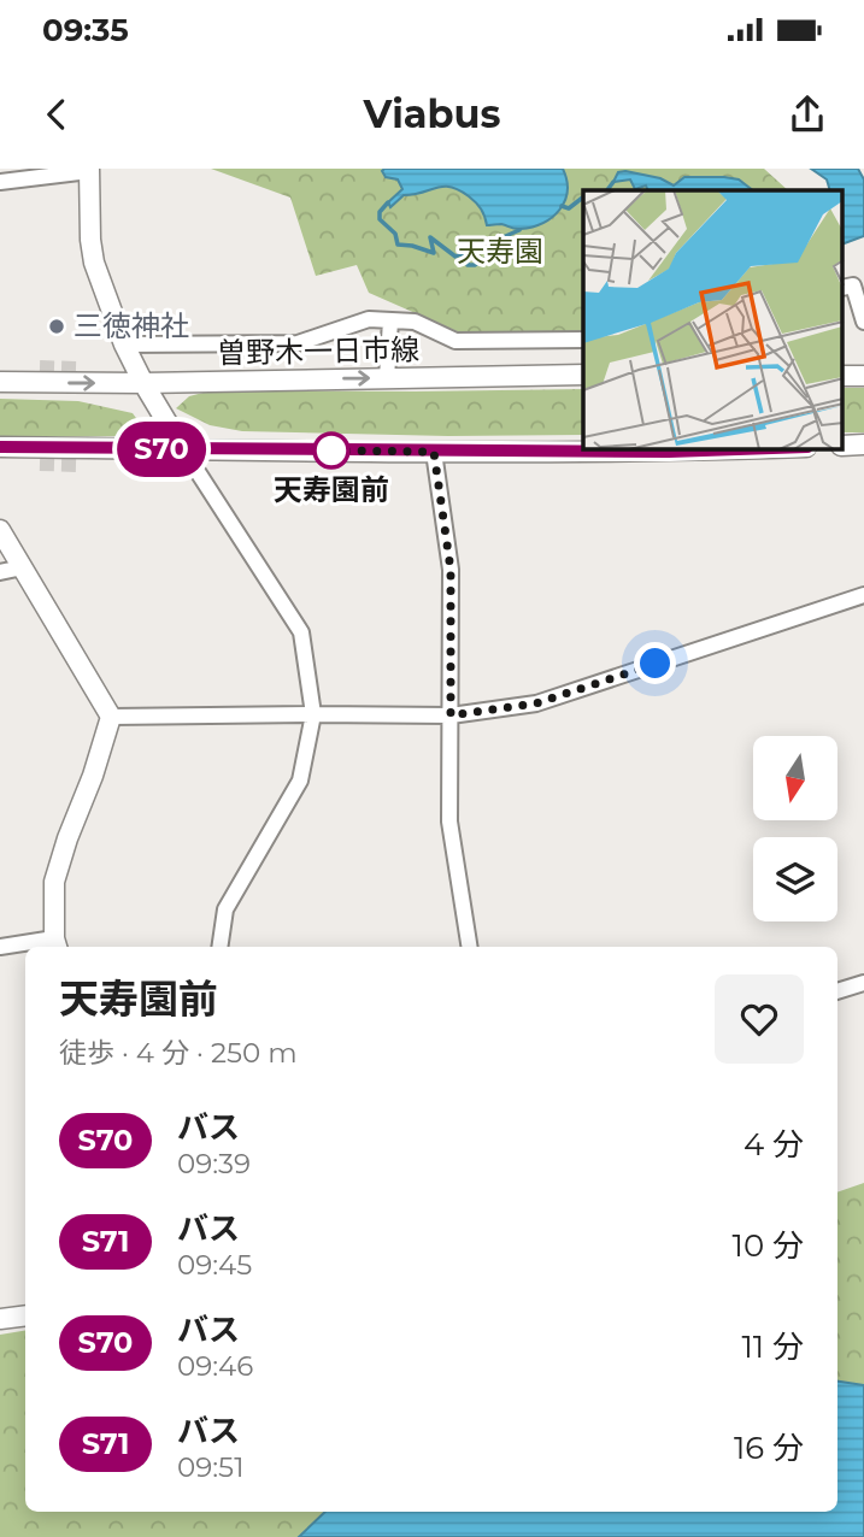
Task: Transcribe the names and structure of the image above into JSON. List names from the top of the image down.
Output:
{
  "streets": {
    "main road": ["曽野木一日市線"]
  },
  "parks": ["天寿園"],
  "places": ["三徳神社", "天寿園前"],
  "lines": ["bus line S70"],
  "north": "bottom",
  "page": {
    "status": "09:35",
    "header": "Viabus",
    "on_map": "S70",
    "heading": ["天寿園前", "徒歩 · 4 分 · 250 m"],
    "list": [
      {
        "mark": "S70",
        "name": "バス",
        "note": "09:39",
        "value": "4 分"
      },
      {
        "mark": "S71",
        "name": "バス",
        "note": "09:45",
        "value": "10 分"
      },
      {
        "mark": "S70",
        "name": "バス",
        "note": "09:46",
        "value": "11 分"
      },
      {
        "mark": "S71",
        "name": "バス",
        "note": "09:51",
        "value": "16 分"
      }
    ]
  }
}
